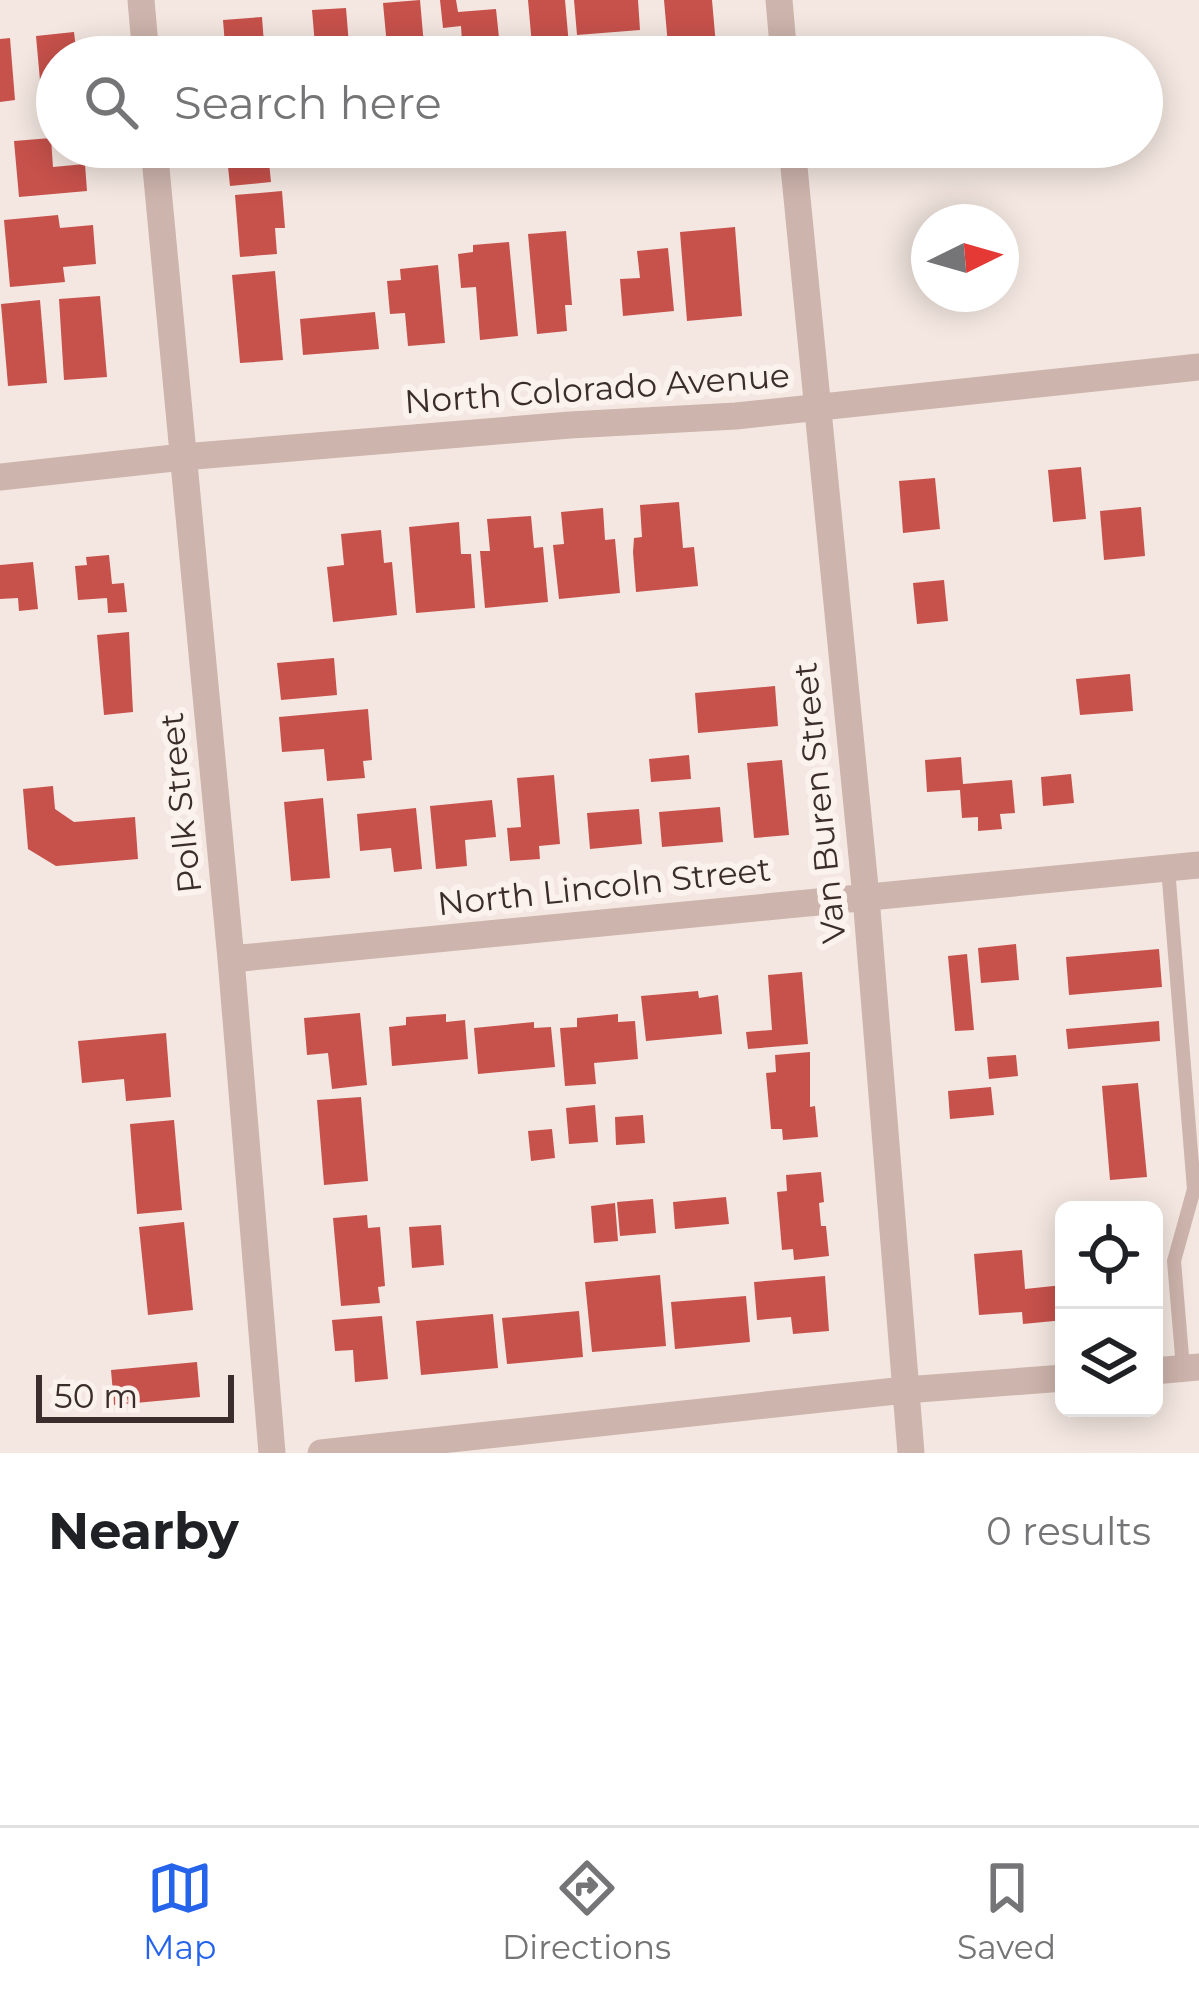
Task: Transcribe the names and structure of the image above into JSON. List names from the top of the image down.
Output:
{
  "streets": {
    "street": [
      "North Colorado Avenue",
      "Polk Street",
      "Van Buren Street",
      "North Lincoln Street"
    ]
  },
  "crossings": [
    ["North Colorado Avenue", "Polk Street"],
    ["North Colorado Avenue", "Van Buren Street"],
    ["Polk Street", "North Lincoln Street"],
    ["Van Buren Street", "North Lincoln Street"]
  ],
  "scale_bar": "50 m",
  "north": "right",
  "page": {
    "search": "Search here",
    "scale": "50 m",
    "heading": ["Nearby", "0 results"],
    "nav": ["Map", "Directions", "Saved"]
  }
}
